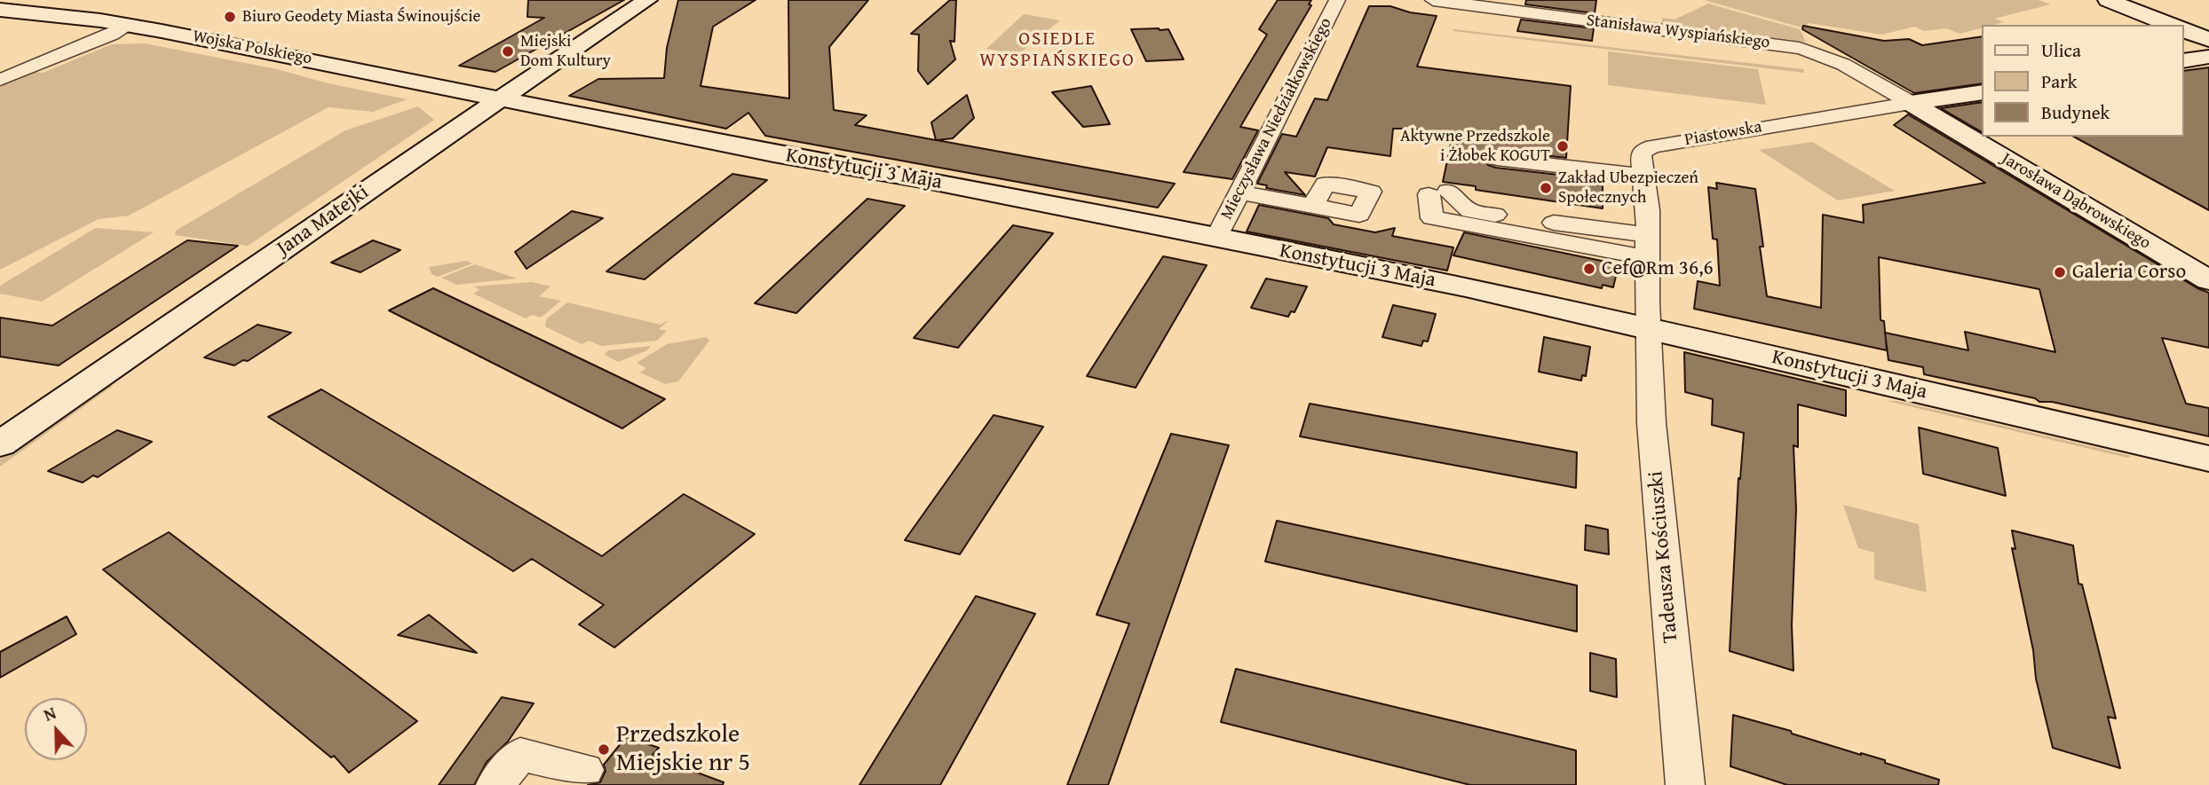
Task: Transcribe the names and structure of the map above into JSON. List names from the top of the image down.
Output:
{
  "streets": {
    "street": [
      "Stanisława Wyspiańskiego",
      "Wojska Polskiego",
      "Mieczysława Niedziałkowskiego",
      "Piastowska",
      "Konstytucji 3 Maja",
      "Jarosława Dąbrowskiego",
      "Jana Matejki",
      "Tadeusza Kościuszki"
    ]
  },
  "crossings": [
    ["Stanisława Wyspiańskiego", "Piastowska"],
    ["Stanisława Wyspiańskiego", "Jarosława Dąbrowskiego"],
    ["Wojska Polskiego", "Konstytucji 3 Maja"],
    ["Wojska Polskiego", "Jana Matejki"],
    ["Mieczysława Niedziałkowskiego", "Konstytucji 3 Maja"],
    ["Piastowska", "Konstytucji 3 Maja"],
    ["Piastowska", "Jarosława Dąbrowskiego"],
    ["Piastowska", "Tadeusza Kościuszki"],
    ["Konstytucji 3 Maja", "Jana Matejki"],
    ["Konstytucji 3 Maja", "Tadeusza Kościuszki"]
  ],
  "districts": ["OSIEDLE WYSPIAŃSKIEGO"],
  "places": [
    "Biuro Geodety Miasta Świnoujście",
    "Miejski Dom Kultury",
    "Aktywne Przedszkole i Żłobek KOGUT",
    "Zakład Ubezpieczeń Społecznych",
    "Cef@Rm 36,6",
    "Galeria Corso",
    "Przedszkole Miejskie nr 5"
  ],
  "legend": ["Ulica", "Park", "Budynek"],
  "north": "top"
}
